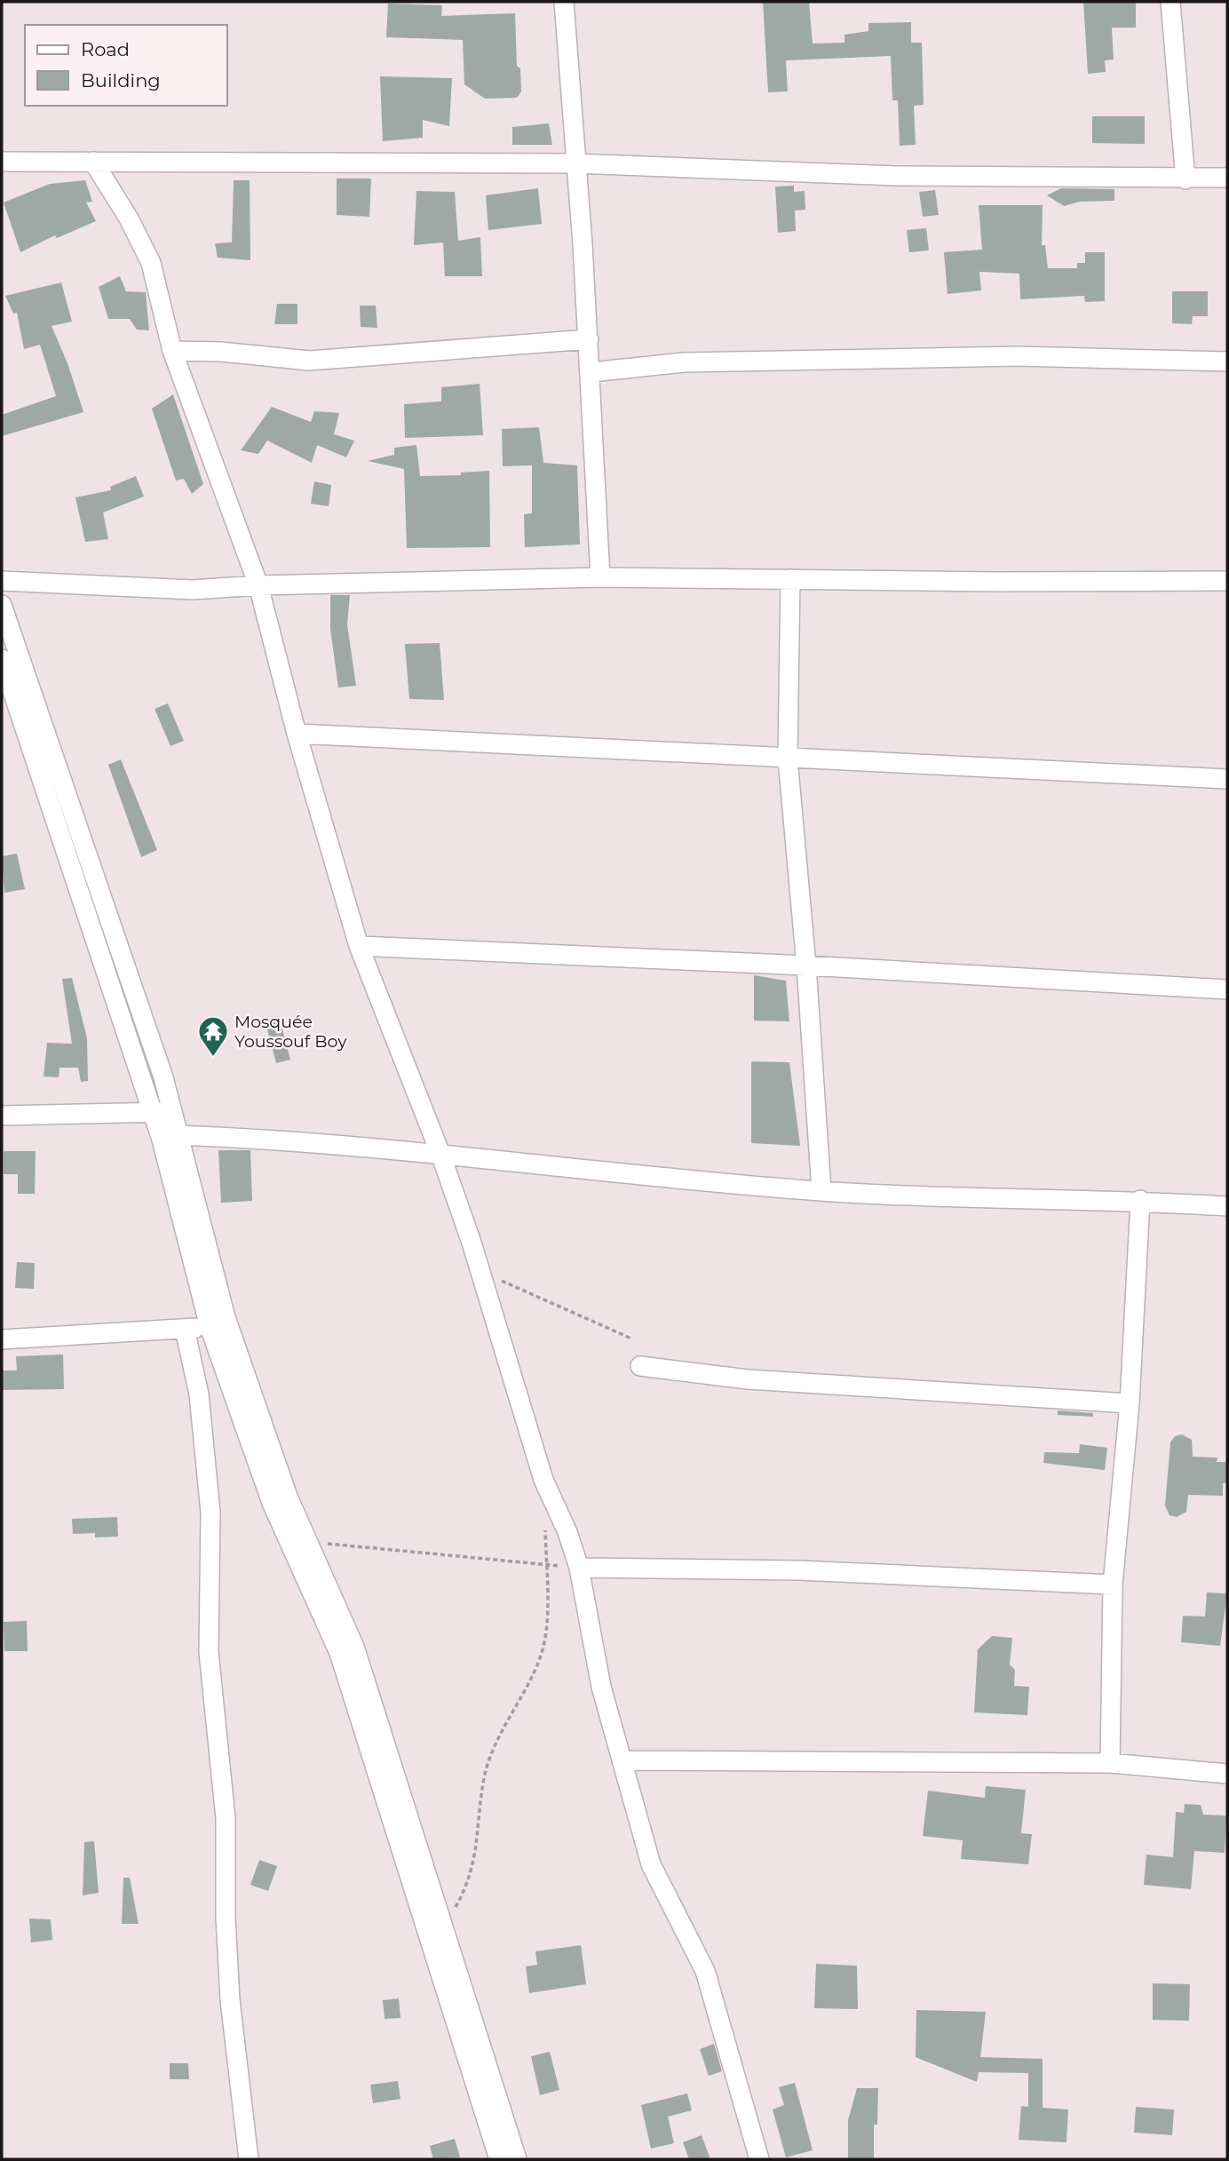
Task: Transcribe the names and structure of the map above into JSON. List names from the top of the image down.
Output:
{
  "places": {
    "temple": ["Mosquée Youssouf Boy"]
  },
  "legend": ["Road", "Building"]
}
